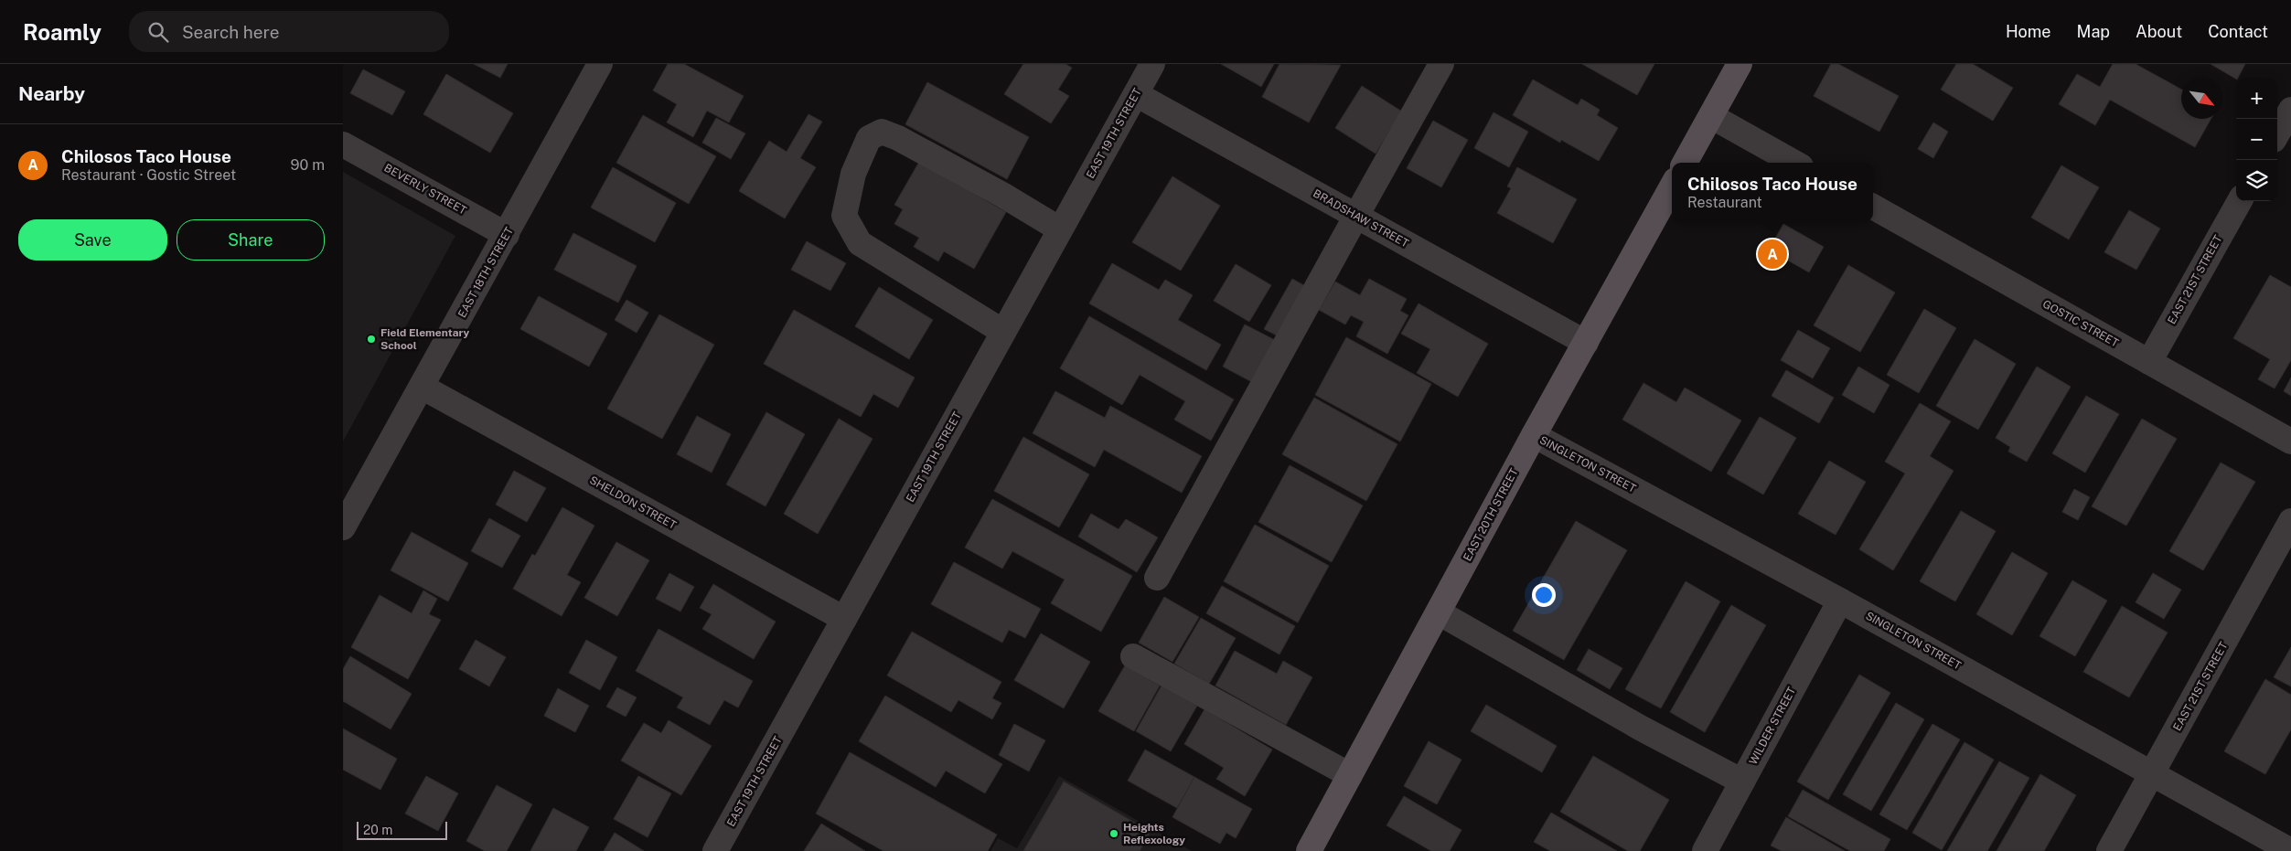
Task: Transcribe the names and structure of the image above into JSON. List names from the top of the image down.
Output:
{
  "streets": {
    "main road": ["EAST 20TH STREET"],
    "street": [
      "EAST 19TH STREET",
      "BEVERLY STREET",
      "BRADSHAW STREET",
      "EAST 18TH STREET",
      "EAST 21ST STREET",
      "GOSTIC STREET",
      "SINGLETON STREET",
      "SHELDON STREET",
      "WILDER STREET"
    ]
  },
  "crossings": [
    ["EAST 19TH STREET", "BRADSHAW STREET"],
    ["EAST 19TH STREET", "SHELDON STREET"],
    ["BEVERLY STREET", "EAST 18TH STREET"],
    ["BRADSHAW STREET", "EAST 20TH STREET"],
    ["EAST 18TH STREET", "SHELDON STREET"],
    ["EAST 21ST STREET", "GOSTIC STREET"],
    ["EAST 21ST STREET", "SINGLETON STREET"],
    ["SINGLETON STREET", "EAST 20TH STREET"],
    ["SINGLETON STREET", "WILDER STREET"]
  ],
  "places": ["Field Elementary School", "Heights Reflexology"],
  "scale_bar": "20 m",
  "north": "bottom right",
  "page": {
    "header": "Roamly",
    "search": "Search here",
    "nav": [
      "Home",
      "Map",
      "About",
      "Contact"
    ],
    "heading": "Nearby",
    "map_buttons": ["+", "−"],
    "list": [
      {
        "mark": "A",
        "name": "Chilosos Taco House",
        "note": "Restaurant · Gostic Street",
        "value": "90 m"
      }
    ],
    "popup": ["Chilosos Taco House", "Restaurant"],
    "buttons": ["Save", "Share"],
    "pins": "A",
    "scale": "20 m"
  }
}
